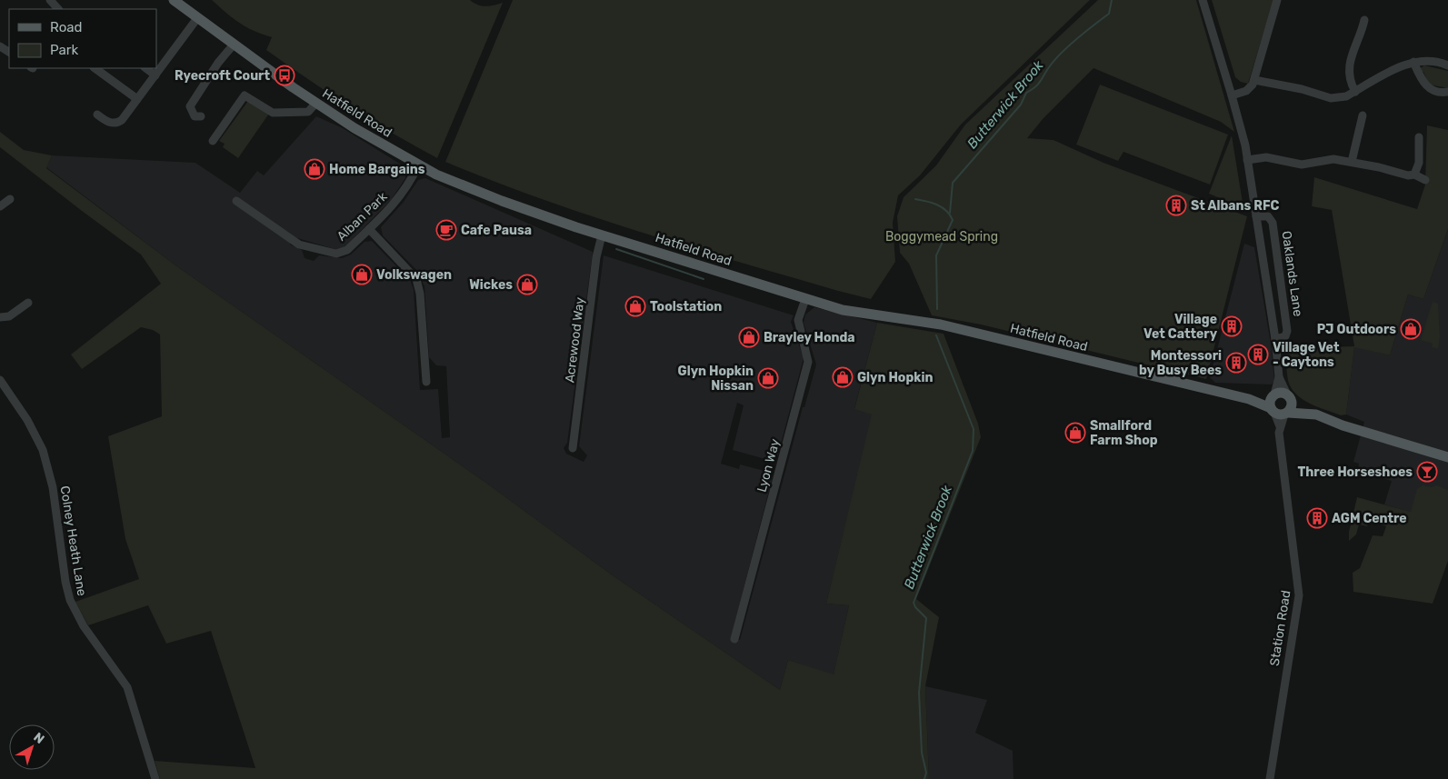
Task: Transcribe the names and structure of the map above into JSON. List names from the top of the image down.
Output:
{
  "streets": {
    "main road": ["Hatfield Road"],
    "street": [
      "Alban Park",
      "Oaklands Lane",
      "Acrewood Way",
      "Lyon Way",
      "Colney Heath Lane",
      "Station Road"
    ]
  },
  "crossings": [
    ["Hatfield Road", "Alban Park"],
    ["Hatfield Road", "Acrewood Way"],
    ["Hatfield Road", "Lyon Way"],
    ["Hatfield Road", "Station Road"]
  ],
  "water": ["Butterwick Brook"],
  "parks": ["Boggymead Spring"],
  "places": {
    "bus stop": ["Ryecroft Court"],
    "shop": [
      "Home Bargains",
      "Volkswagen",
      "Wickes",
      "Toolstation",
      "PJ Outdoors",
      "Brayley Honda",
      "Glyn Hopkin",
      "Glyn Hopkin Nissan",
      "Smallford Farm Shop"
    ],
    "building": [
      "St Albans RFC",
      "Village Vet Cattery",
      "Village Vet - Caytons",
      "Montessori by Busy Bees",
      "AGM Centre"
    ],
    "cafe": ["Cafe Pausa"],
    "bar": ["Three Horseshoes"]
  },
  "legend": ["Road", "Park"],
  "north": "top right"
}
